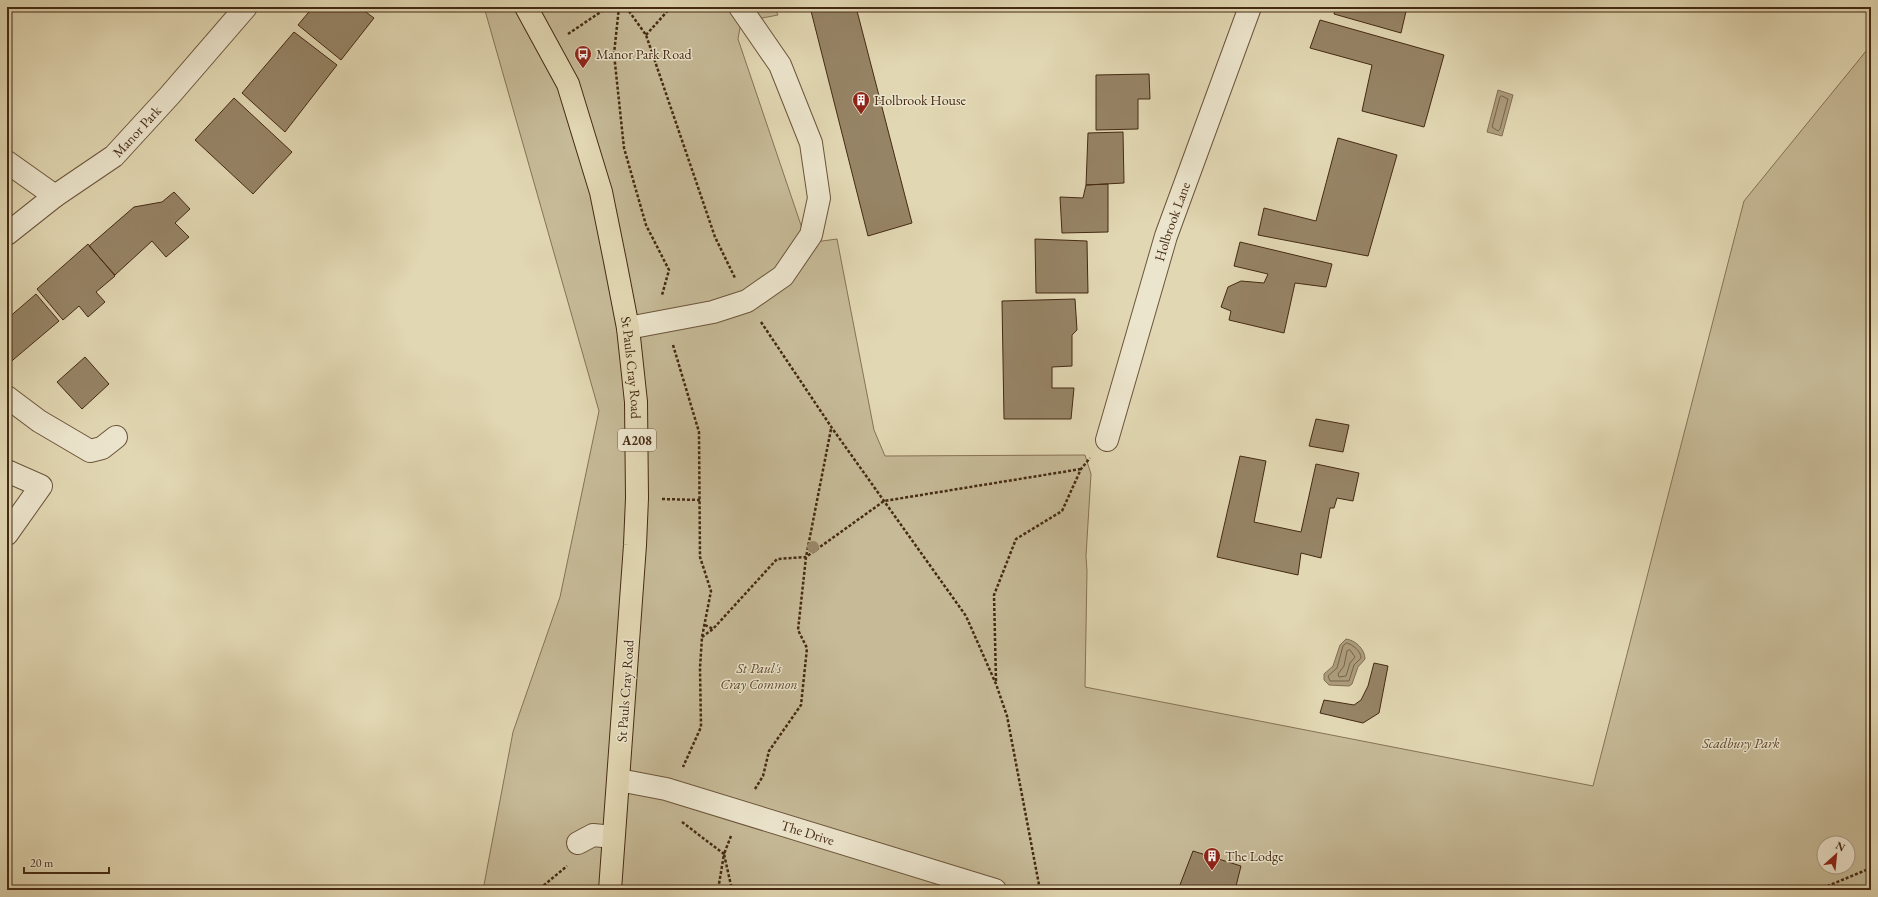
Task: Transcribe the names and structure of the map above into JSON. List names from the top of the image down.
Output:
{
  "streets": {
    "main road": ["St Pauls Cray Road", "A208"],
    "street": ["Manor Park", "Holbrook Lane", "The Drive"]
  },
  "crossings": [
    ["St Pauls Cray Road", "The Drive"]
  ],
  "parks": ["St Paul's Cray Common", "Scadbury Park"],
  "places": {
    "bus stop": ["Manor Park Road"],
    "building": ["Holbrook House", "The Lodge"]
  },
  "scale_bar": "20 m",
  "north": "top right"
}
